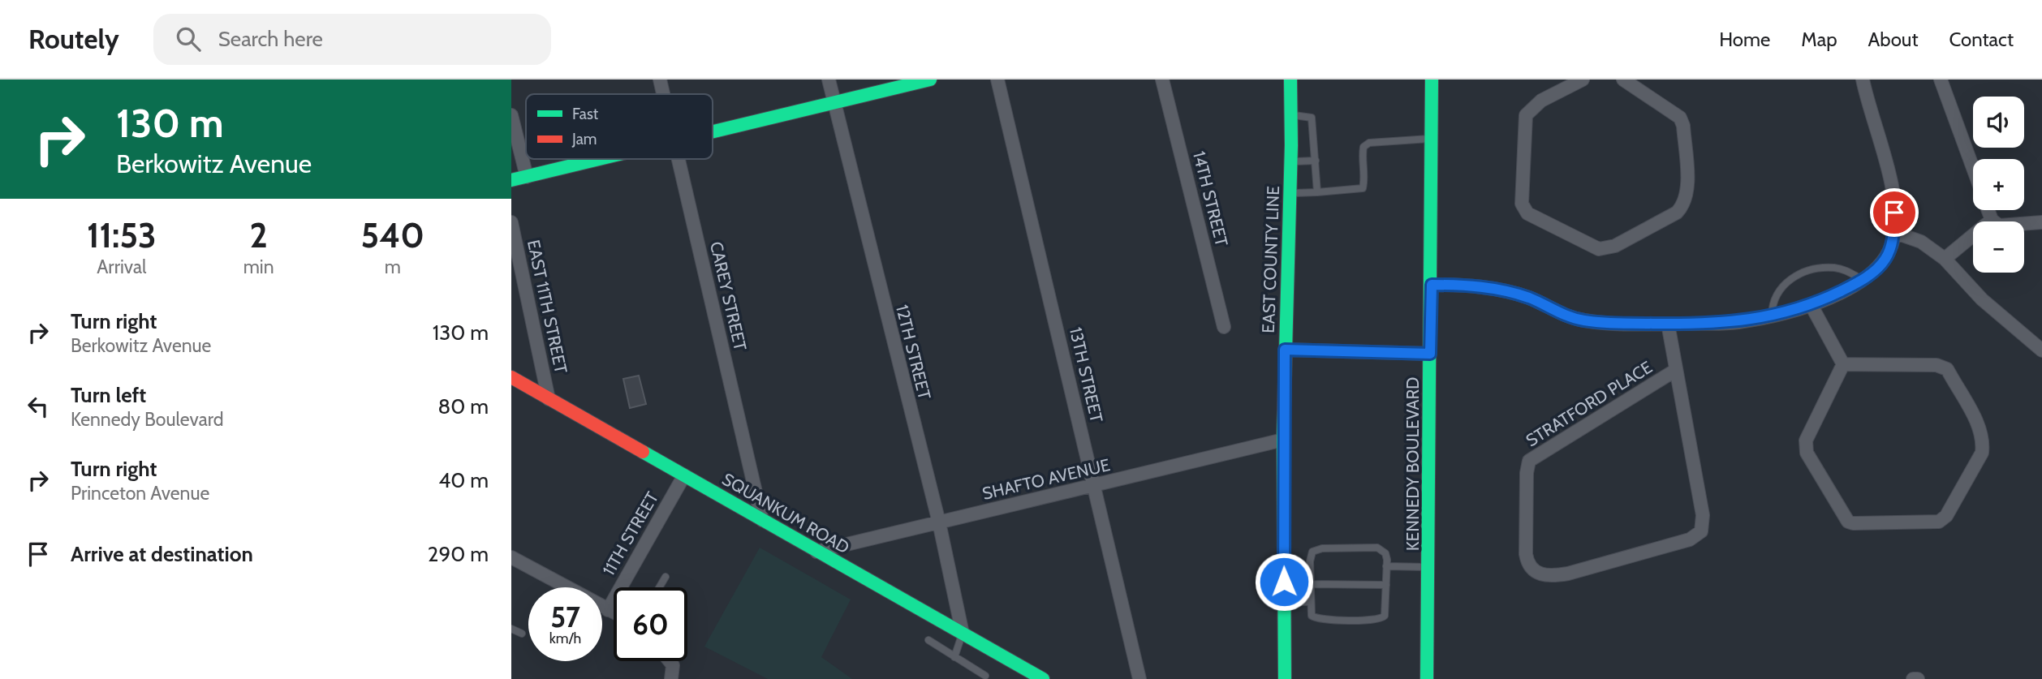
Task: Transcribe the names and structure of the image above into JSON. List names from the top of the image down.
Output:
{
  "streets": {
    "main road": ["EAST COUNTY LINE", "KENNEDY BOULEVARD", "SQUANKUM ROAD"],
    "street": [
      "14TH STREET",
      "CAREY STREET",
      "EAST 11TH STREET",
      "12TH STREET",
      "13TH STREET",
      "STRATFORD PLACE",
      "SHAFTO AVENUE",
      "11TH STREET"
    ]
  },
  "crossings": [
    ["EAST COUNTY LINE", "SHAFTO AVENUE"],
    ["CAREY STREET", "SQUANKUM ROAD"],
    ["EAST 11TH STREET", "SQUANKUM ROAD"],
    ["12TH STREET", "SHAFTO AVENUE"],
    ["12TH STREET", "SQUANKUM ROAD"],
    ["13TH STREET", "SHAFTO AVENUE"],
    ["SHAFTO AVENUE", "SQUANKUM ROAD"],
    ["SQUANKUM ROAD", "11TH STREET"]
  ],
  "legend": ["Fast", "Jam"],
  "page": {
    "header": "Routely",
    "search": "Search here",
    "nav": [
      "Home",
      "Map",
      "About",
      "Contact"
    ],
    "turn": ["130 m", "Berkowitz Avenue"],
    "map_buttons": ["+", "−"],
    "eta": [
      "11:53",
      "Arrival",
      "2",
      "min",
      "540",
      "m"
    ],
    "list": [
      {
        "name": "Turn right",
        "note": "Berkowitz Avenue",
        "value": "130 m"
      },
      {
        "name": "Turn left",
        "note": "Kennedy Boulevard",
        "value": "80 m"
      },
      {
        "name": "Turn right",
        "note": "Princeton Avenue",
        "value": "40 m"
      },
      {
        "name": "Arrive at destination",
        "value": "290 m"
      }
    ],
    "speed": "57 km/h",
    "limit": "60"
  }
}
